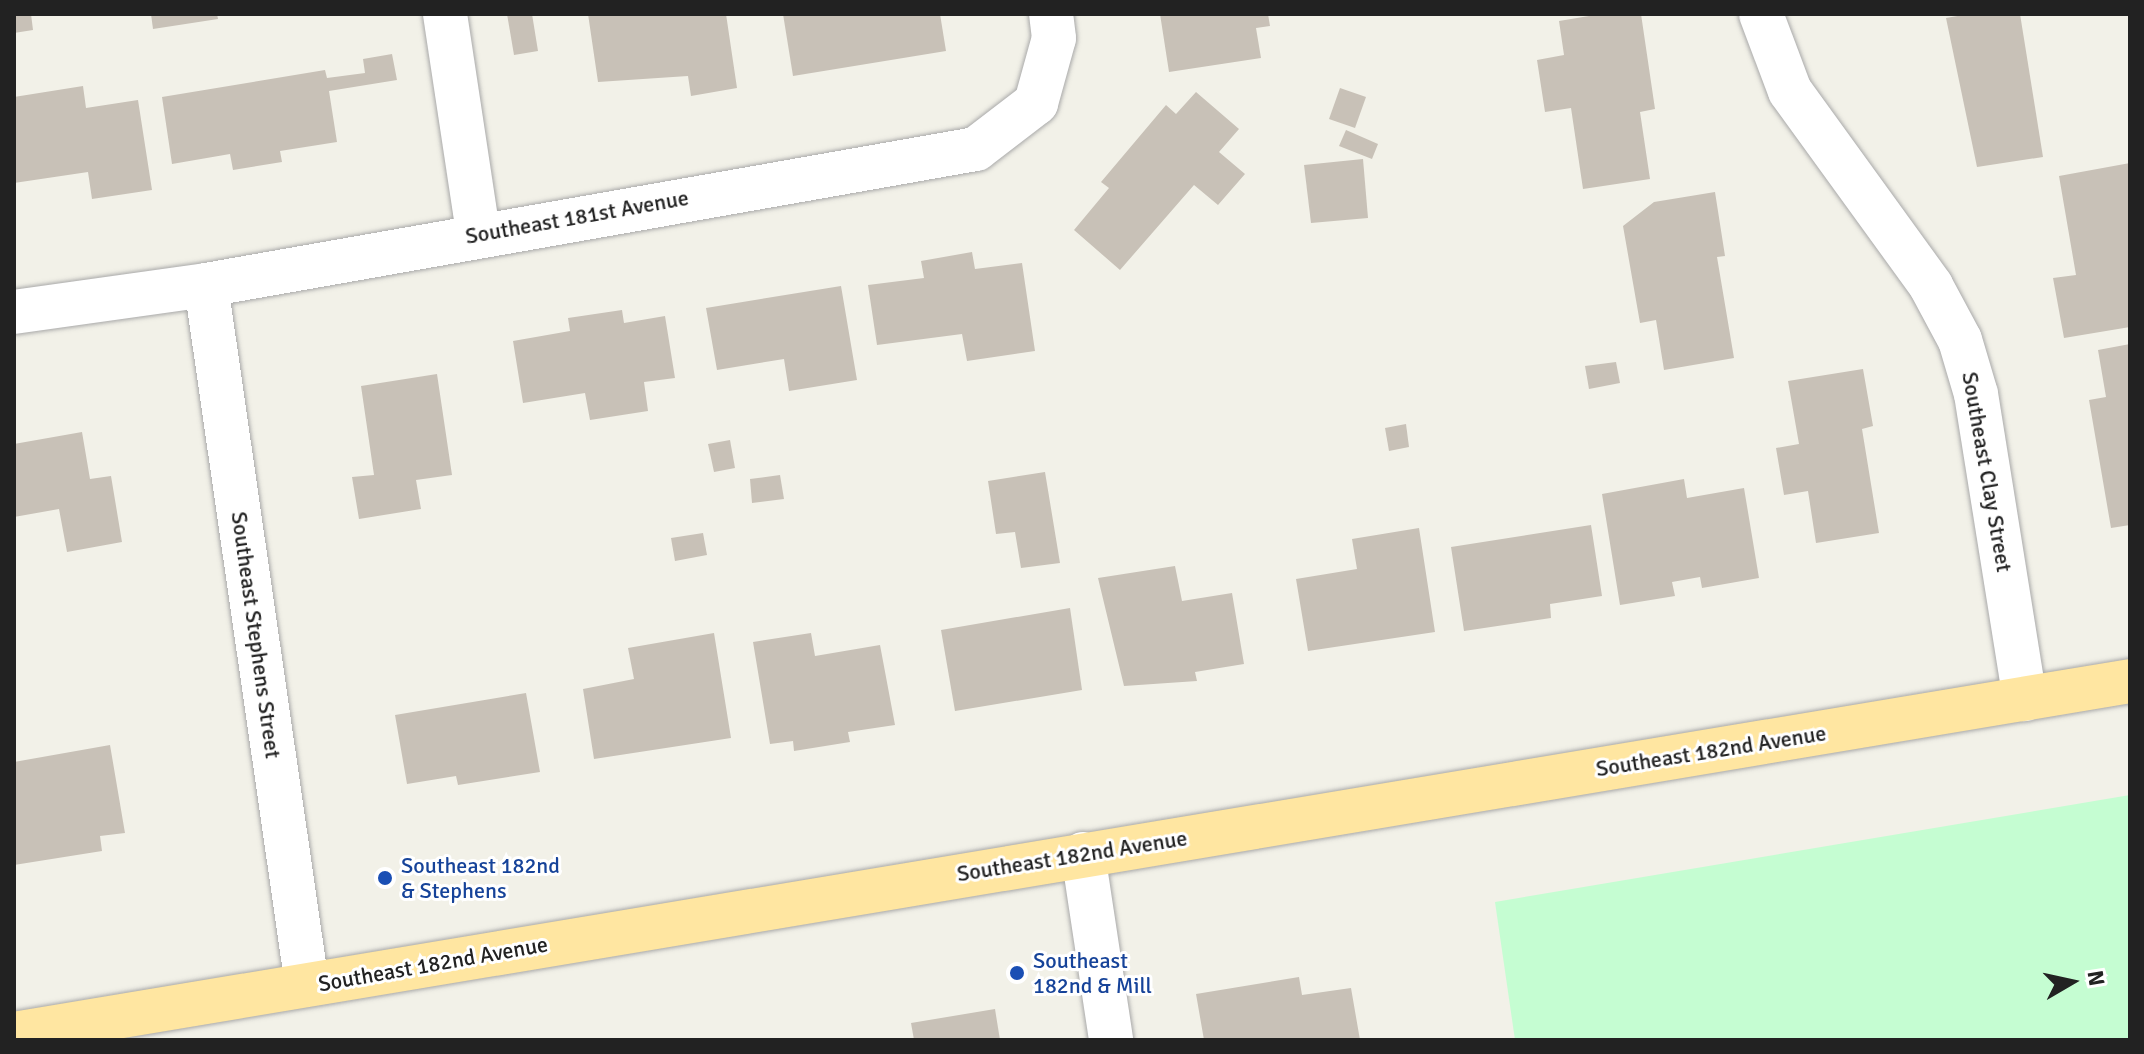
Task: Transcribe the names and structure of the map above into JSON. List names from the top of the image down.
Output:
{
  "streets": {
    "main road": ["Southeast 182nd Avenue"],
    "street": ["Southeast 181st Avenue", "Southeast Clay Street", "Southeast Stephens Street"]
  },
  "crossings": [
    ["Southeast 181st Avenue", "Southeast Stephens Street"],
    ["Southeast Clay Street", "Southeast 182nd Avenue"],
    ["Southeast Stephens Street", "Southeast 182nd Avenue"]
  ],
  "places": ["Southeast 182nd & Stephens", "Southeast 182nd & Mill"],
  "north": "right"
}
